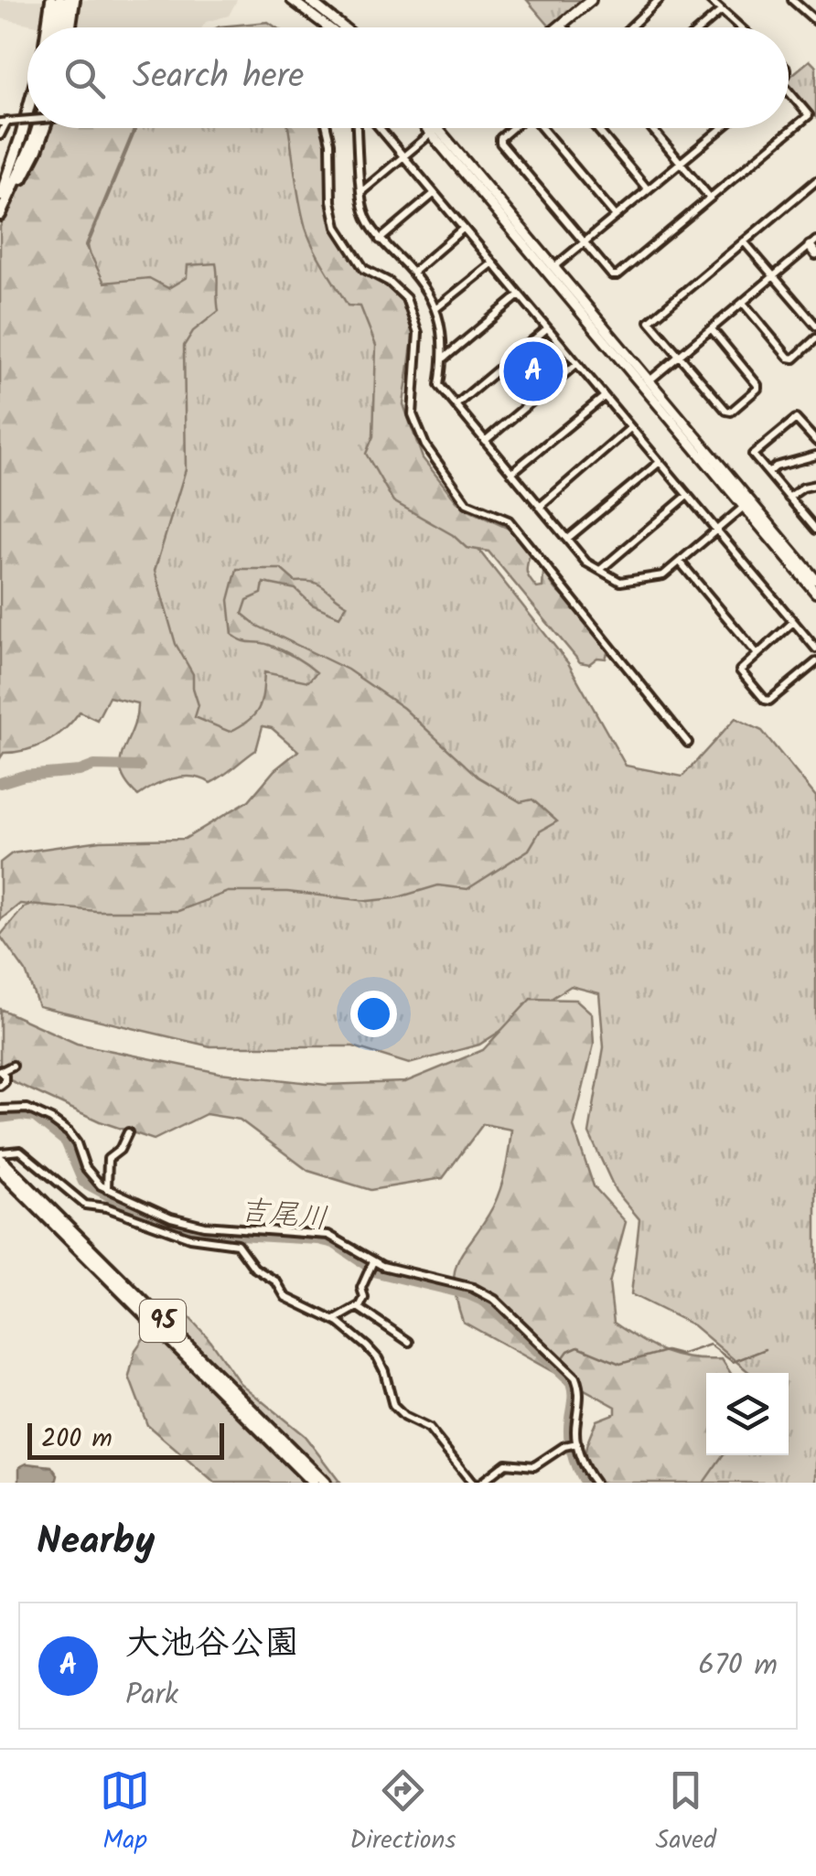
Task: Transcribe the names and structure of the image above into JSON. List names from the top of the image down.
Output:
{
  "streets": {
    "main road": ["95"]
  },
  "water": ["吉尾川"],
  "scale_bar": "200 m",
  "page": {
    "search": "Search here",
    "pins": "A",
    "scale": "200 m",
    "heading": "Nearby",
    "list": [
      {
        "mark": "A",
        "name": "大池谷公園",
        "note": "Park",
        "value": "670 m"
      }
    ],
    "nav": ["Map", "Directions", "Saved"]
  }
}
